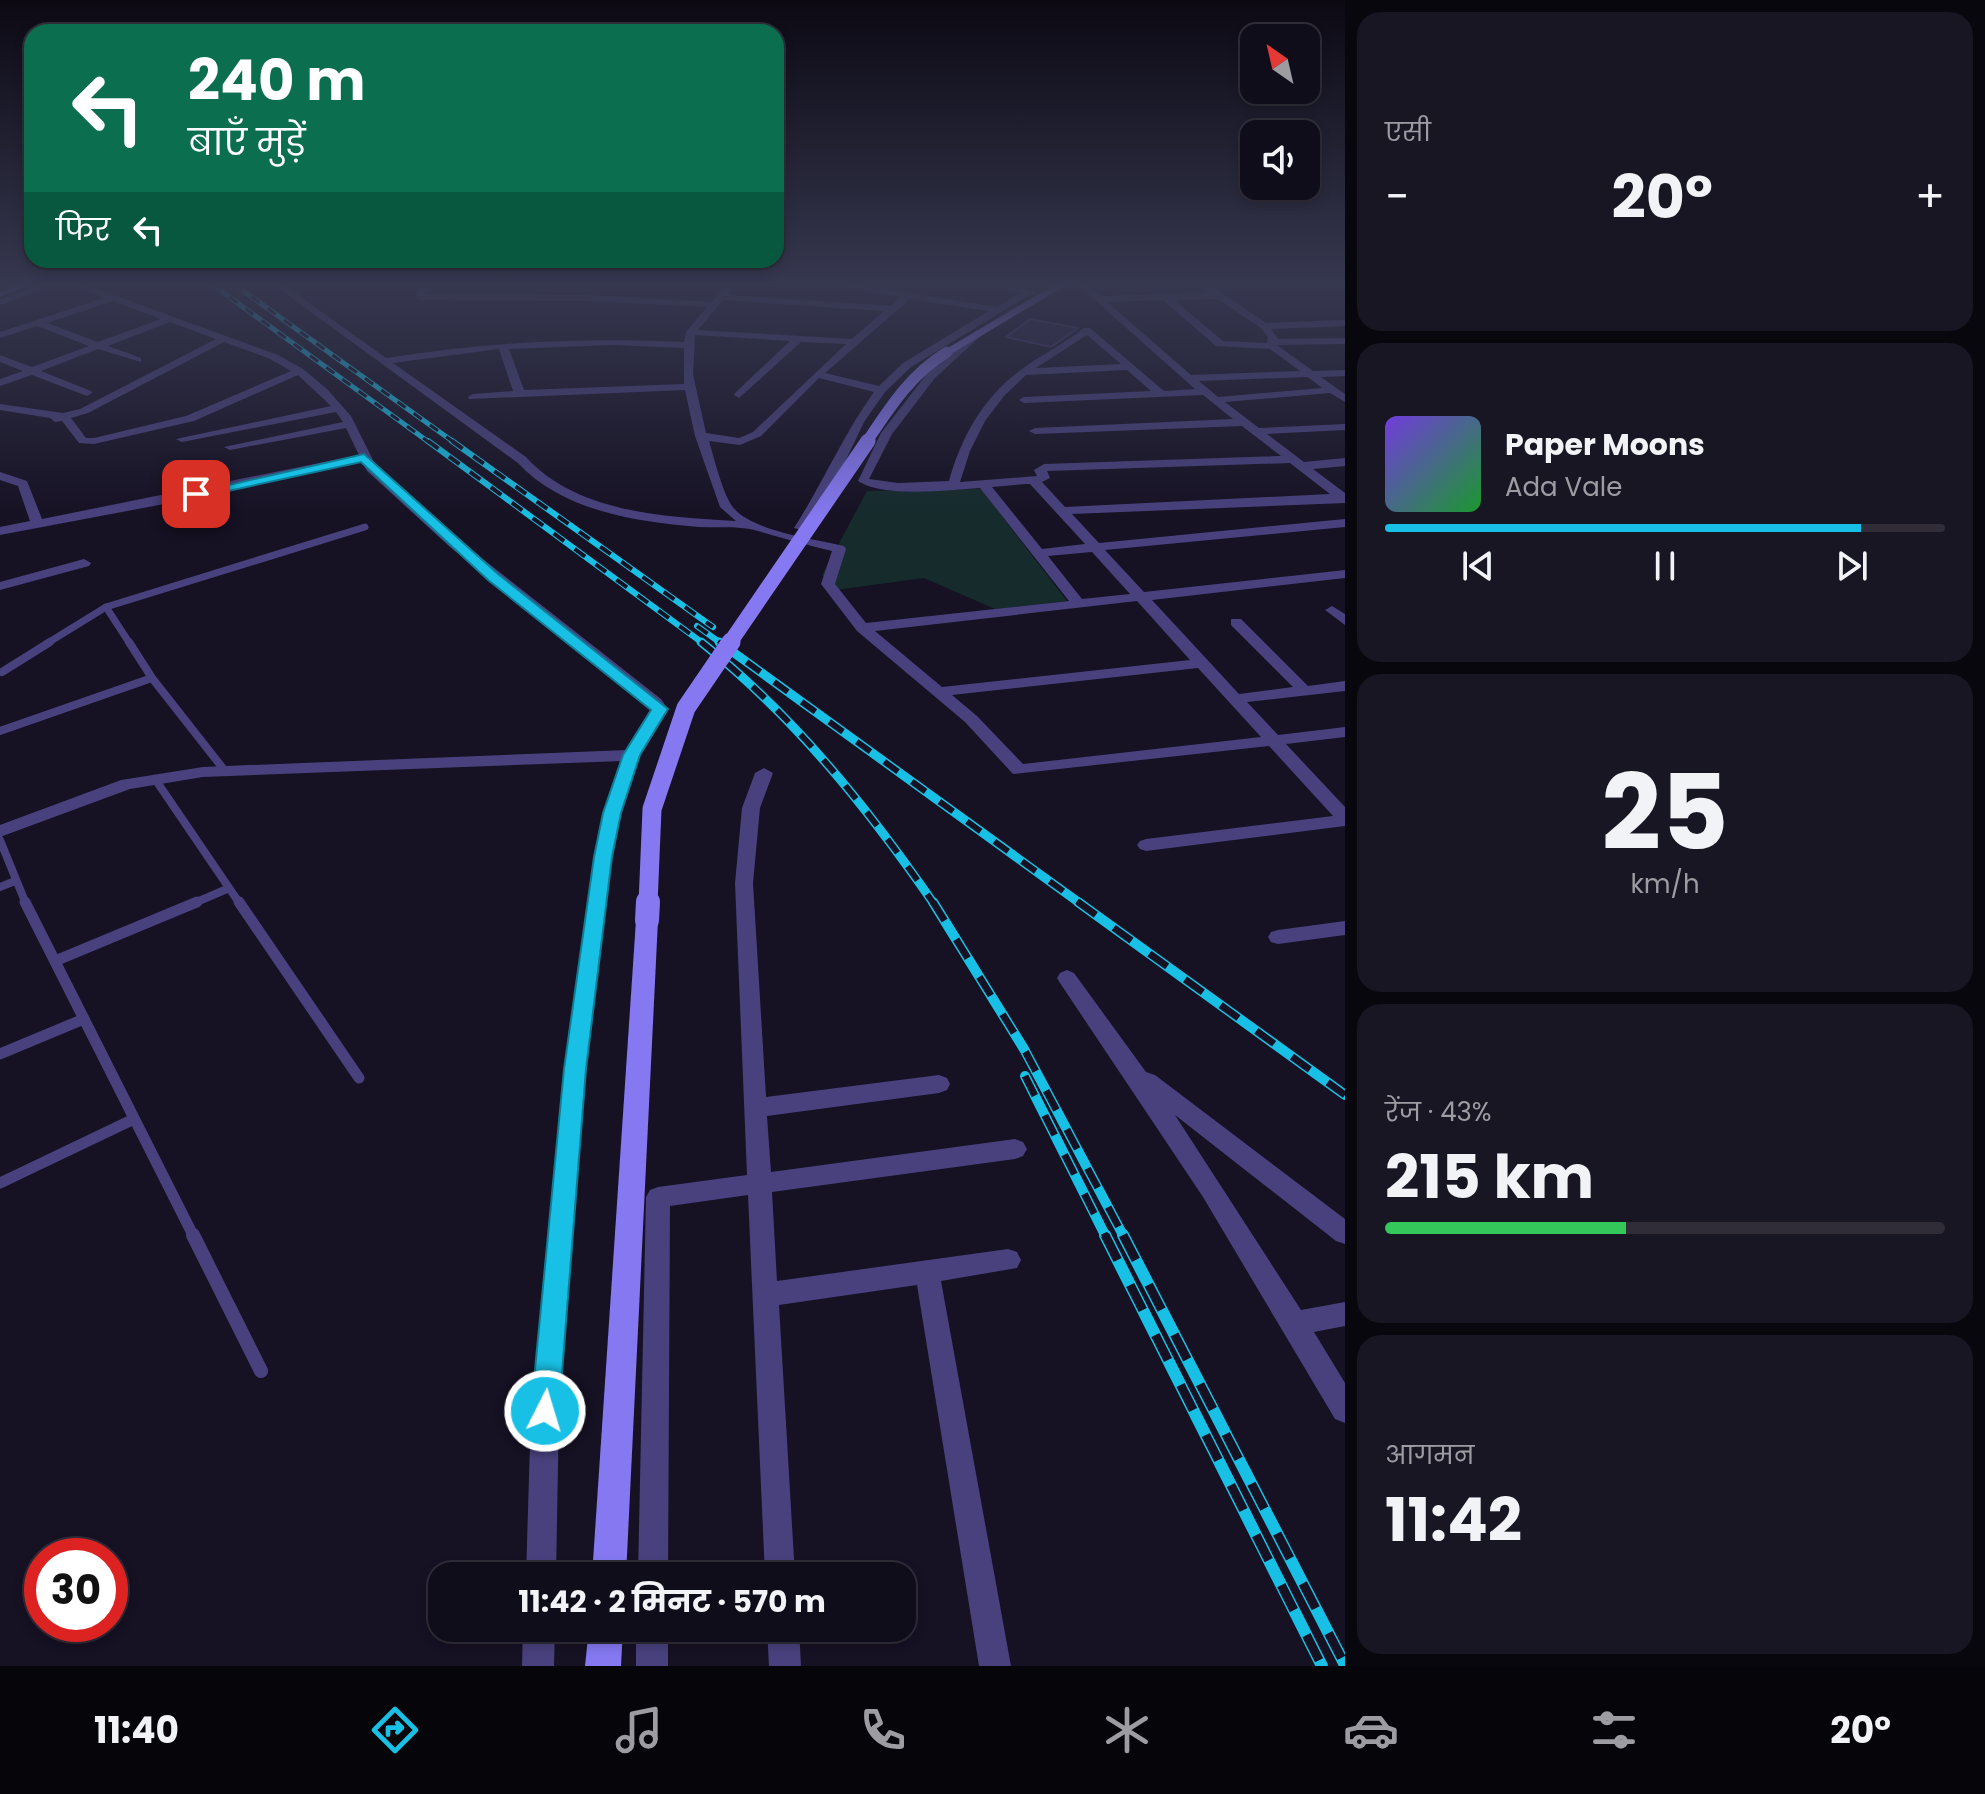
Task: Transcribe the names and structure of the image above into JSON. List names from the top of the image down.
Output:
{
  "north": "top left",
  "page": {
    "tile": [
      "एसी",
      ["25", "km/h"],
      ["रेंज · 43%", "215 km"],
      ["आगमन", "11:42"]
    ],
    "turn": ["240 m", "बाएँ मुड़ें"],
    "heat": ["−", "20°", "+"],
    "then": "फिर",
    "song": ["Paper Moons", "Ada Vale"],
    "limit": "30",
    "trip": "11:42 · 2 मिनट · 570 m",
    "tabs": ["11:40", "20°"]
  }
}
